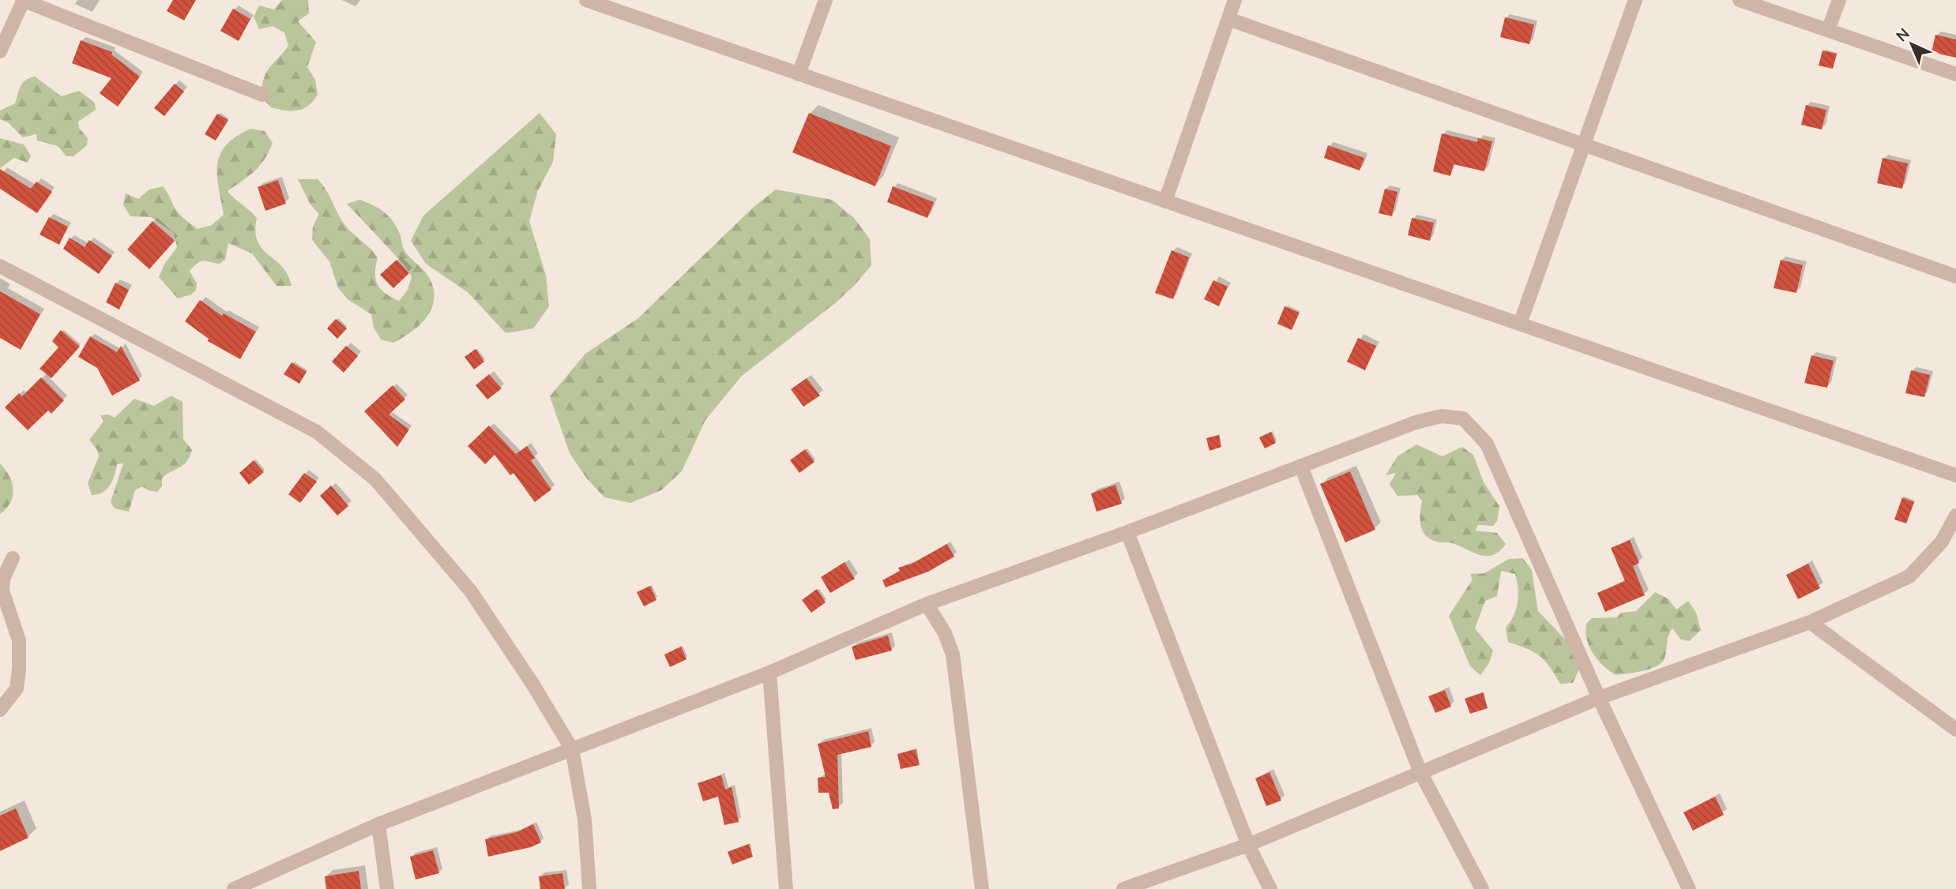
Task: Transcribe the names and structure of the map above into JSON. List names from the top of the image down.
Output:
{
  "north": "top left"
}
